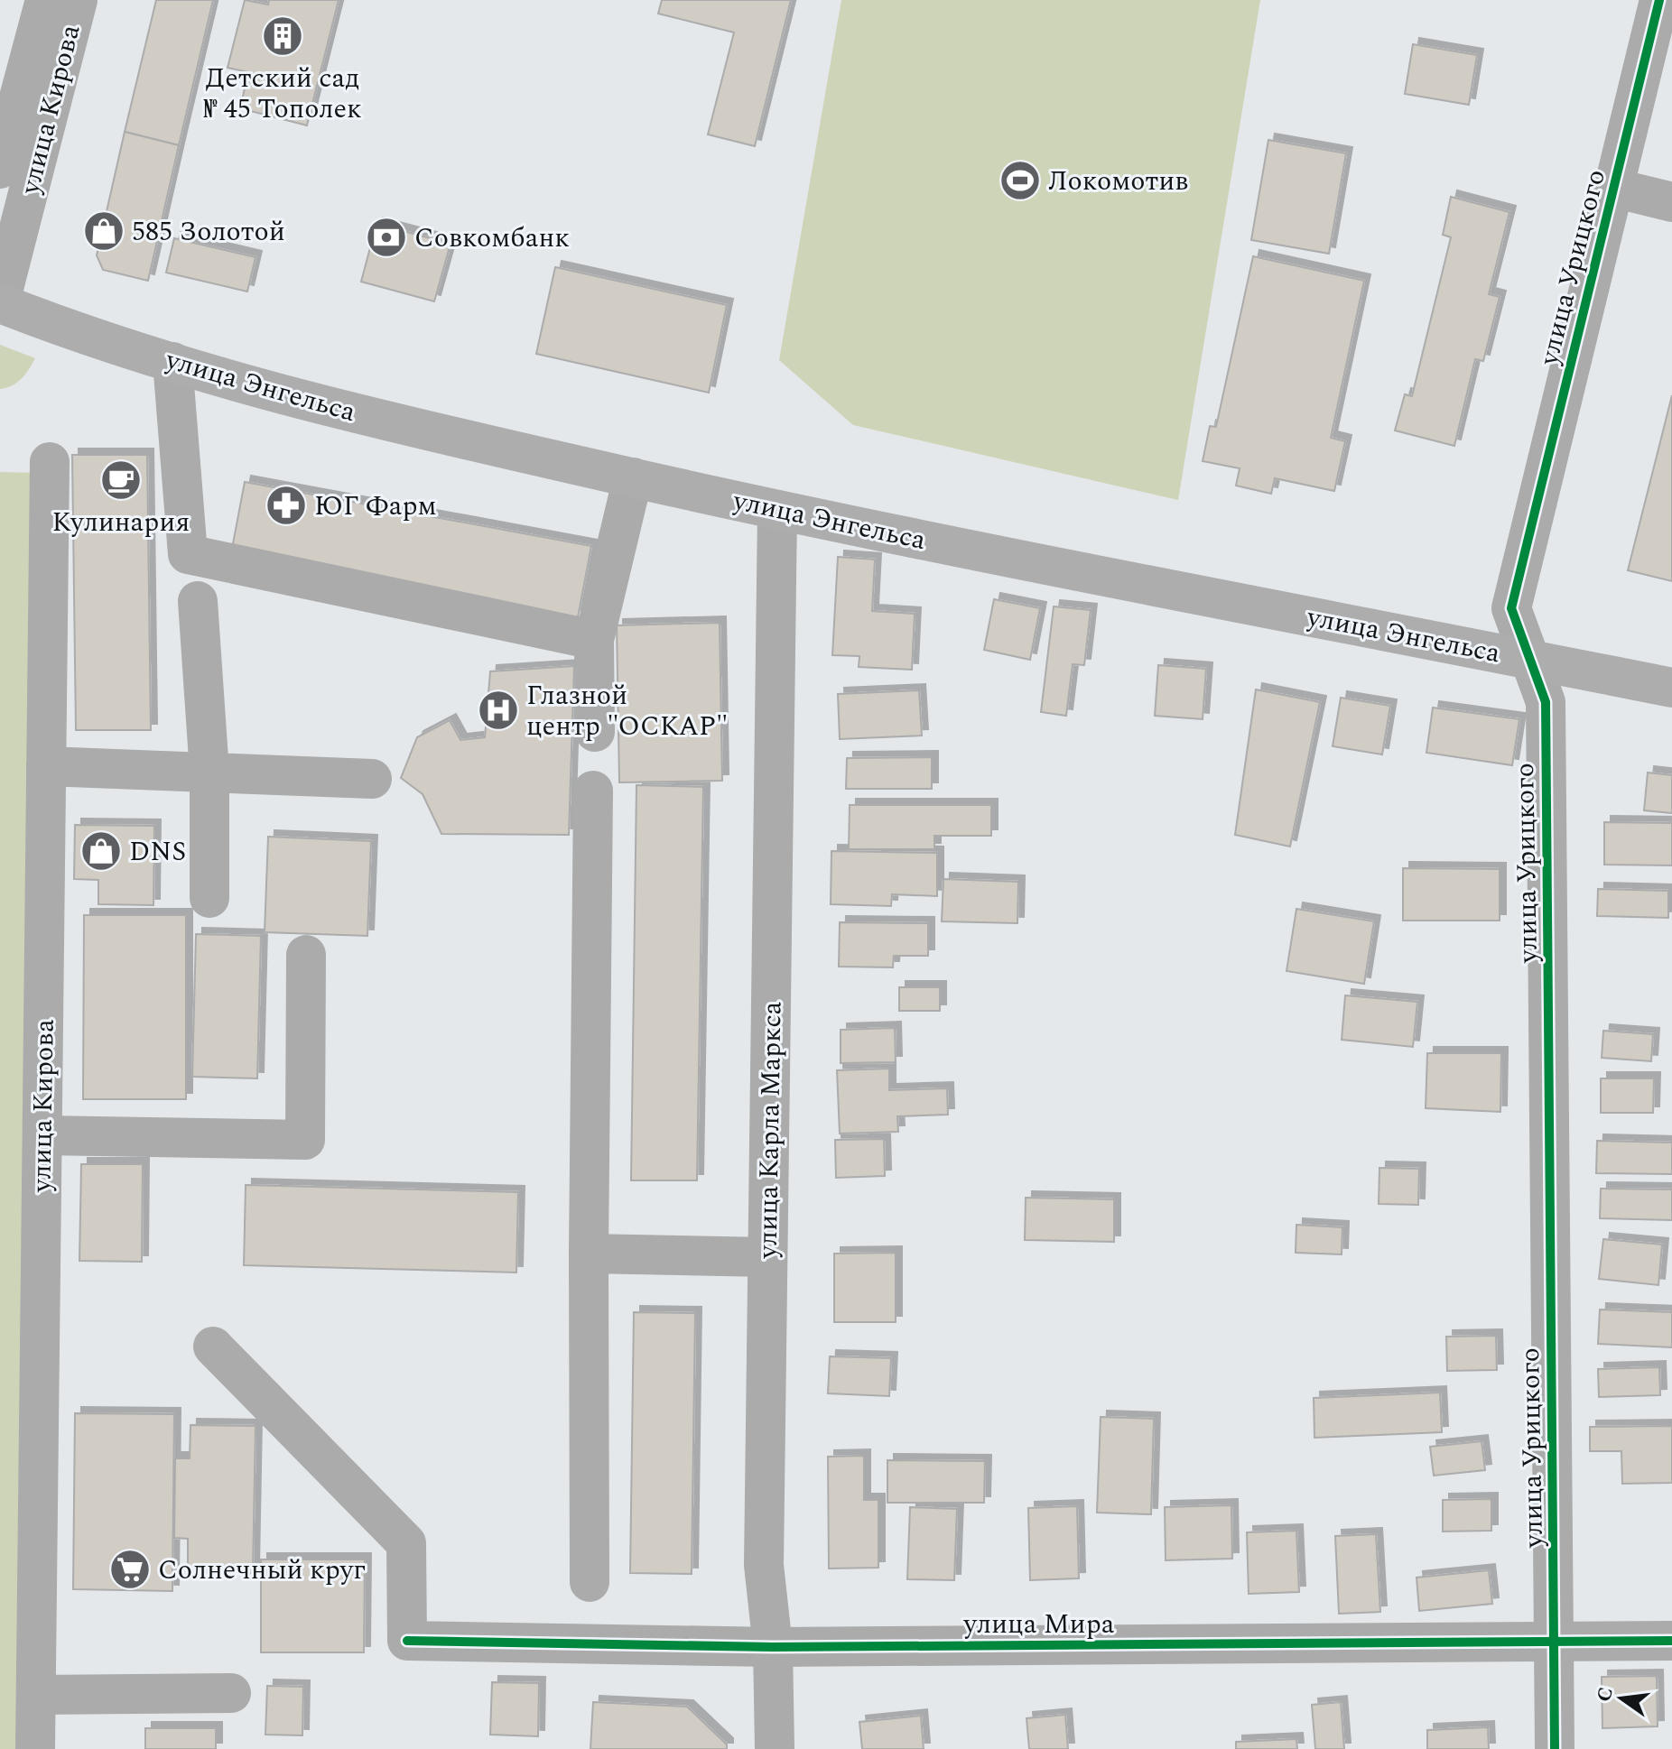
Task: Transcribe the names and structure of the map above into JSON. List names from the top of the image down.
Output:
{
  "streets": {
    "main road": ["улица Энгельса"],
    "street": [
      "улица Кирова",
      "улица Урицкого",
      "улица Карла Маркса",
      "улица Мира"
    ]
  },
  "crossings": [
    ["улица Кирова", "улица Энгельса"],
    ["улица Урицкого", "улица Энгельса"],
    ["улица Урицкого", "улица Мира"],
    ["улица Энгельса", "улица Карла Маркса"],
    ["улица Карла Маркса", "улица Мира"]
  ],
  "places": {
    "building": ["Детский сад № 45 Тополек"],
    "sports": ["Локомотив"],
    "shop": ["585 Золотой", "DNS"],
    "bank": ["Совкомбанк"],
    "cafe": ["Кулинария"],
    "pharmacy": ["ЮГ Фарм"],
    "hospital": ["Глазной центр \"ОСКАР\""],
    "supermarket": ["Солнечный круг"]
  },
  "north": "left"
}
